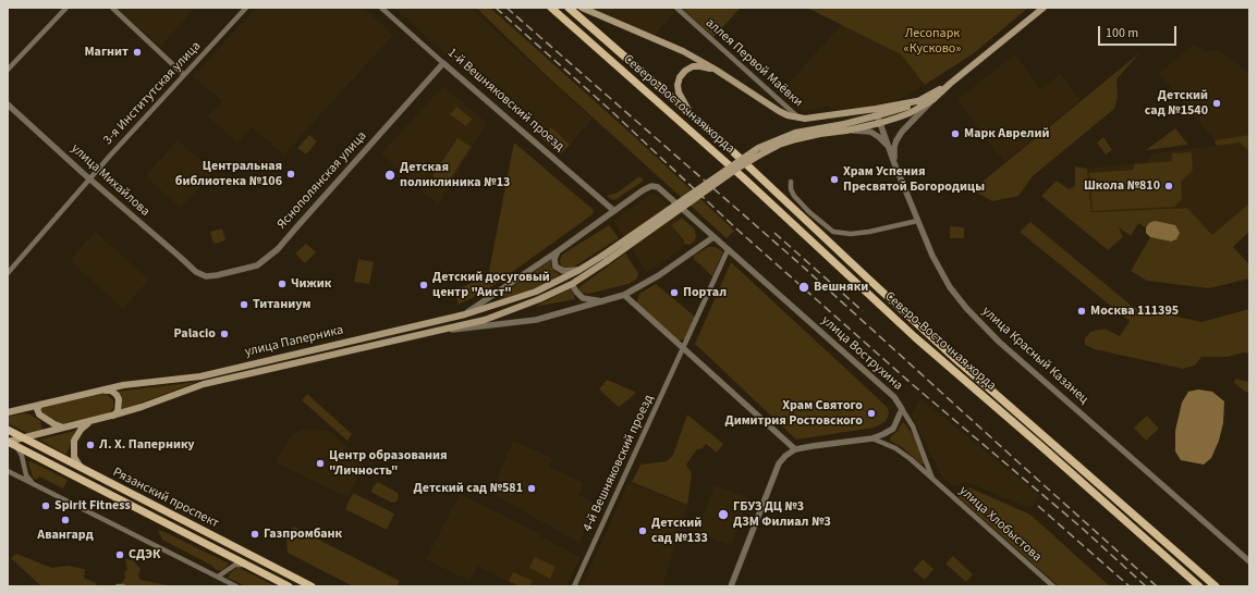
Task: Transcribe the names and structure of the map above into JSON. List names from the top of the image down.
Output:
{
  "streets": {
    "main road": ["Северо-Восточная хорда", "улица Паперника", "Рязанский проспект"],
    "street": [
      "аллея Первой Маёвки",
      "3-я Институтская улица",
      "1-й Вешняковский проезд",
      "улица Михайлова",
      "Яснополянская улица",
      "улица Вострухина",
      "улица Красный Казанец",
      "4-й Вешняковский проезд",
      "улица Хлобыстова"
    ]
  },
  "crossings": [
    ["3-я Институтская улица", "улица Михайлова"],
    ["1-й Вешняковский проезд", "Яснополянская улица"],
    ["1-й Вешняковский проезд", "улица Вострухина"],
    ["улица Михайлова", "Яснополянская улица"],
    ["улица Паперника", "улица Вострухина"],
    ["улица Паперника", "Рязанский проспект"],
    ["улица Вострухина", "4-й Вешняковский проезд"],
    ["улица Вострухина", "улица Хлобыстова"]
  ],
  "parks": ["Лесопарк «Кусково»"],
  "places": [
    "Магнит",
    "Детский сад №1540",
    "Марк Аврелий",
    "Центральная библиотека №106",
    "Детская поликлиника №13",
    "Храм Успения Пресвятой Богородицы",
    "Школа №810",
    "Чижик",
    "Детский досуговый центр \"Аист\"",
    "Вешняки",
    "Портал",
    "Титаниум",
    "Москва 111395",
    "Palacio",
    "Храм Святого Димитрия Ростовского",
    "Л. Х. Папернику",
    "Центр образования \"Личность\"",
    "Детский сад №581",
    "Spirit Fitness",
    "ГБУЗ ДЦ №3 ДЗМ Филиал №3",
    "Авангард",
    "Детский сад №133",
    "Газпромбанк",
    "СДЭК"
  ],
  "scale_bar": "100 m"
}
